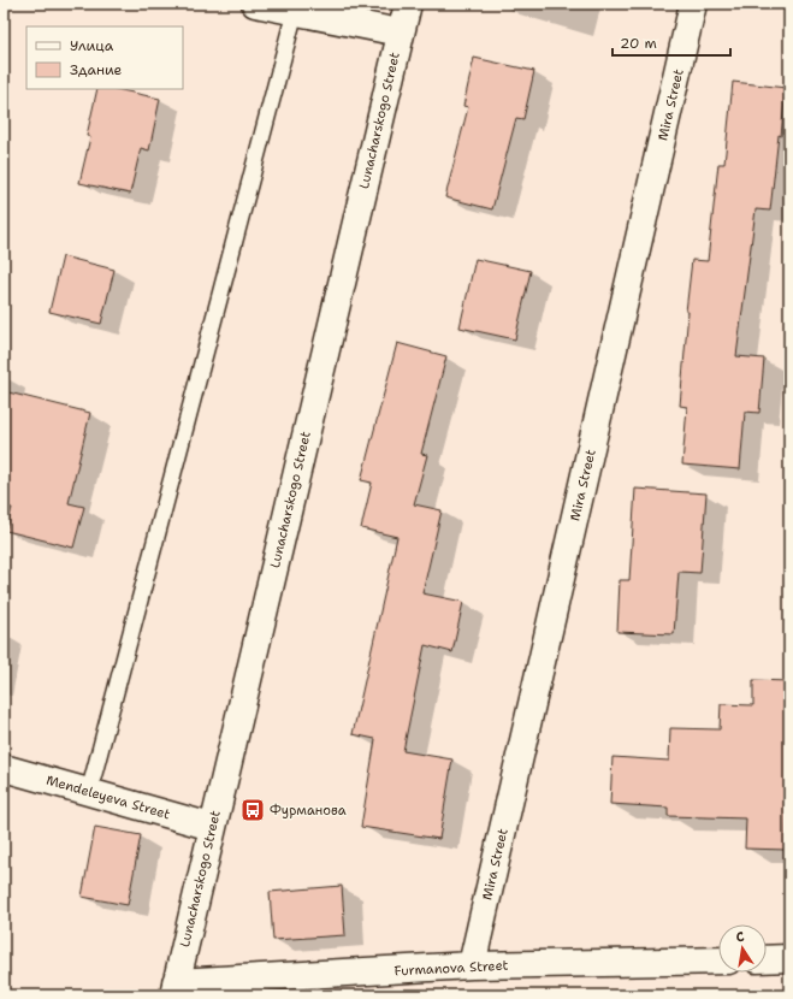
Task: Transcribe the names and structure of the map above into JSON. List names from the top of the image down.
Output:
{
  "streets": {
    "street": [
      "Mira Street",
      "Lunacharskogo Street",
      "Mendeleyeva Street",
      "Furmanova Street"
    ]
  },
  "crossings": [
    ["Mira Street", "Furmanova Street"],
    ["Lunacharskogo Street", "Mendeleyeva Street"],
    ["Lunacharskogo Street", "Furmanova Street"]
  ],
  "places": {
    "bus stop": ["Фурманова"]
  },
  "legend": ["Улица", "Здание"],
  "scale_bar": "20 m",
  "north": "top"
}
